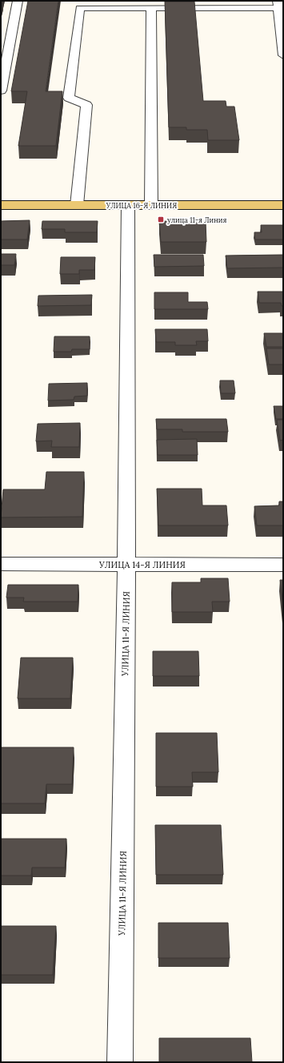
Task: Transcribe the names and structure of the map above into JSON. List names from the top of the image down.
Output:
{
  "streets": {
    "main road": ["УЛИЦА 16-Я ЛИНИЯ"],
    "street": ["УЛИЦА 14-Я ЛИНИЯ", "УЛИЦА 11-Я ЛИНИЯ"]
  },
  "crossings": [
    ["УЛИЦА 16-Я ЛИНИЯ", "УЛИЦА 11-Я ЛИНИЯ"],
    ["УЛИЦА 14-Я ЛИНИЯ", "УЛИЦА 11-Я ЛИНИЯ"]
  ],
  "places": {
    "transit": ["улица 11-я Линия"]
  }
}
